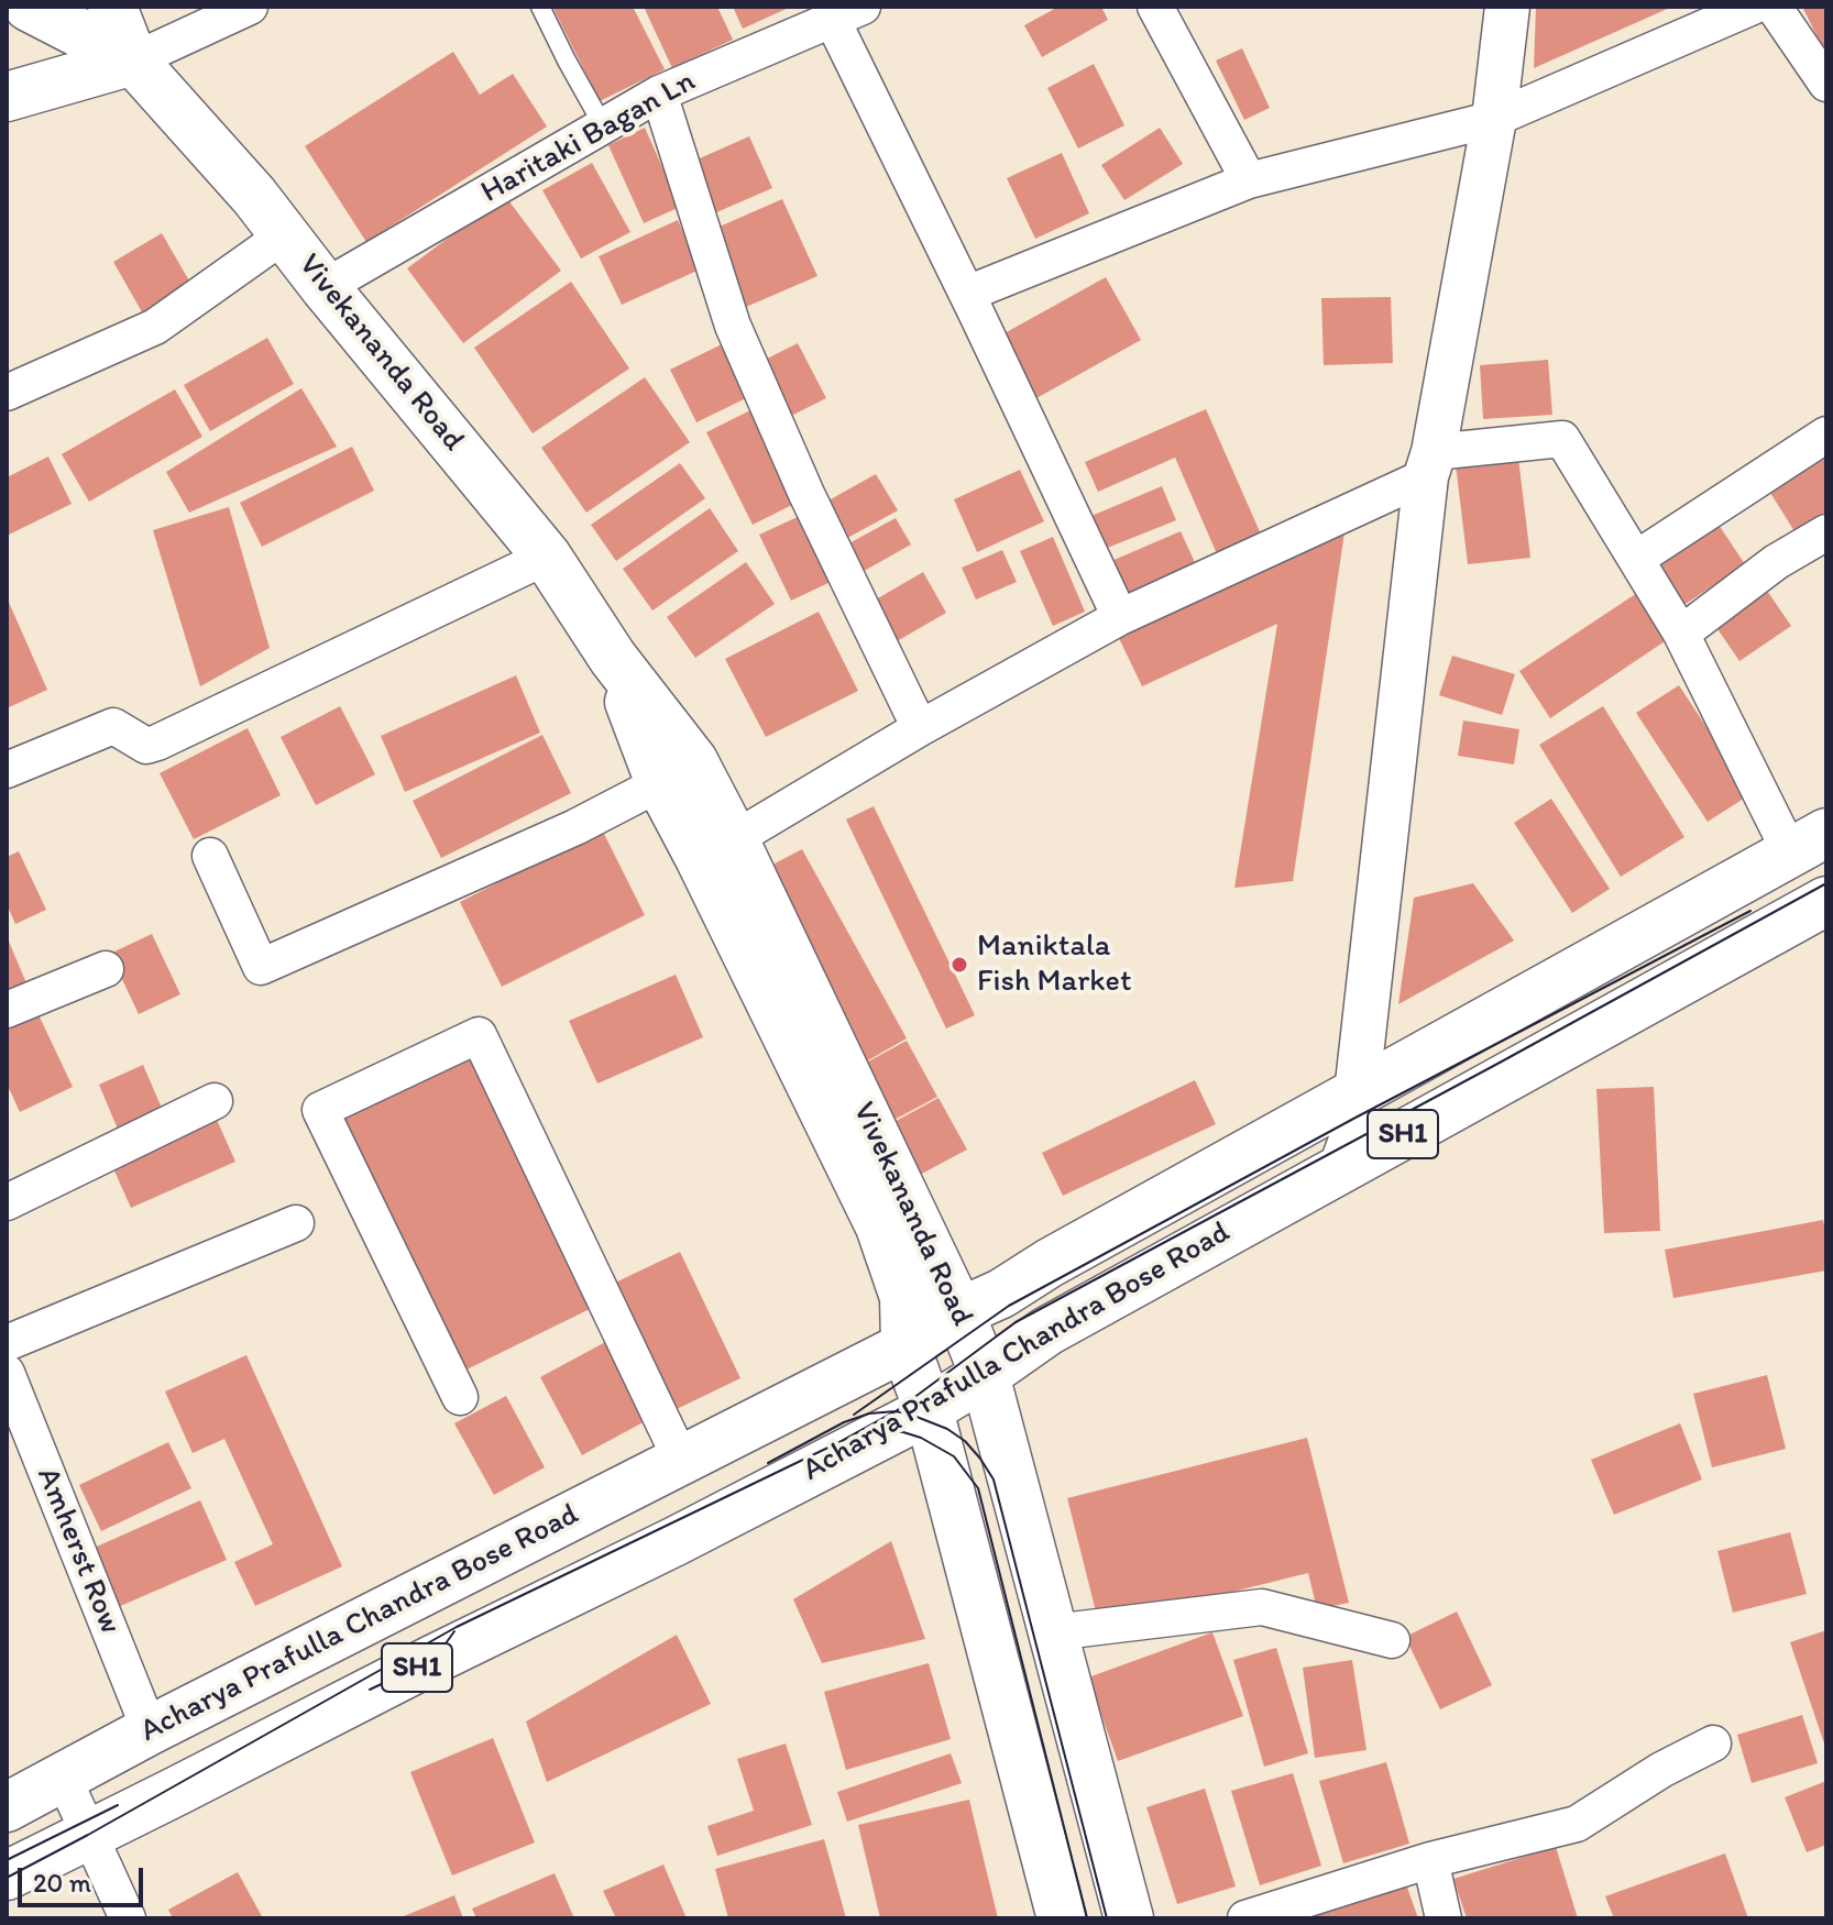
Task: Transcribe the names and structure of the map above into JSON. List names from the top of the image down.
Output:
{
  "streets": {
    "main road": ["Vivekananda Road", "SH1", "Acharya Prafulla Chandra Bose Road"],
    "street": ["Haritaki Bagan Ln", "Amherst Row"]
  },
  "crossings": [
    ["Haritaki Bagan Ln", "Vivekananda Road"],
    ["Vivekananda Road", "Acharya Prafulla Chandra Bose Road"],
    ["Acharya Prafulla Chandra Bose Road", "Amherst Row"]
  ],
  "places": ["Maniktala Fish Market"],
  "scale_bar": "20 m"
}
